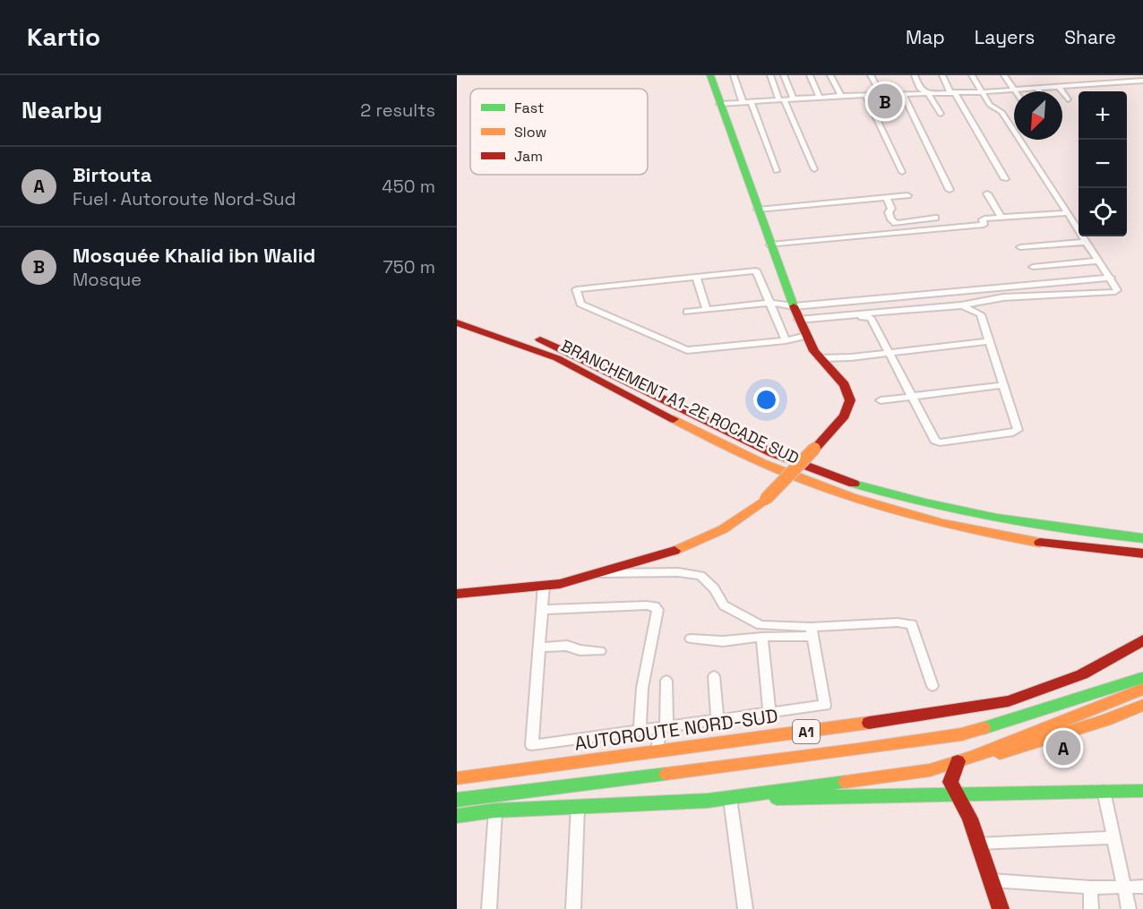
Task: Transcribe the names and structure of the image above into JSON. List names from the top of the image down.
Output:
{
  "streets": {
    "main road": ["BRANCHEMENT A1-2E ROCADE SUD", "AUTOROUTE NORD-SUD", "A1"]
  },
  "legend": ["Fast", "Slow", "Jam"],
  "north": "bottom left",
  "page": {
    "header": "Kartio",
    "nav": ["Map", "Layers", "Share"],
    "heading": ["Nearby", "2 results"],
    "pins": ["B", "A"],
    "map_buttons": ["+", "−"],
    "list": [
      {
        "mark": "A",
        "name": "Birtouta",
        "note": "Fuel · Autoroute Nord-Sud",
        "value": "450 m"
      },
      {
        "mark": "B",
        "name": "Mosquée Khalid ibn Walid",
        "note": "Mosque",
        "value": "750 m"
      }
    ]
  }
}
